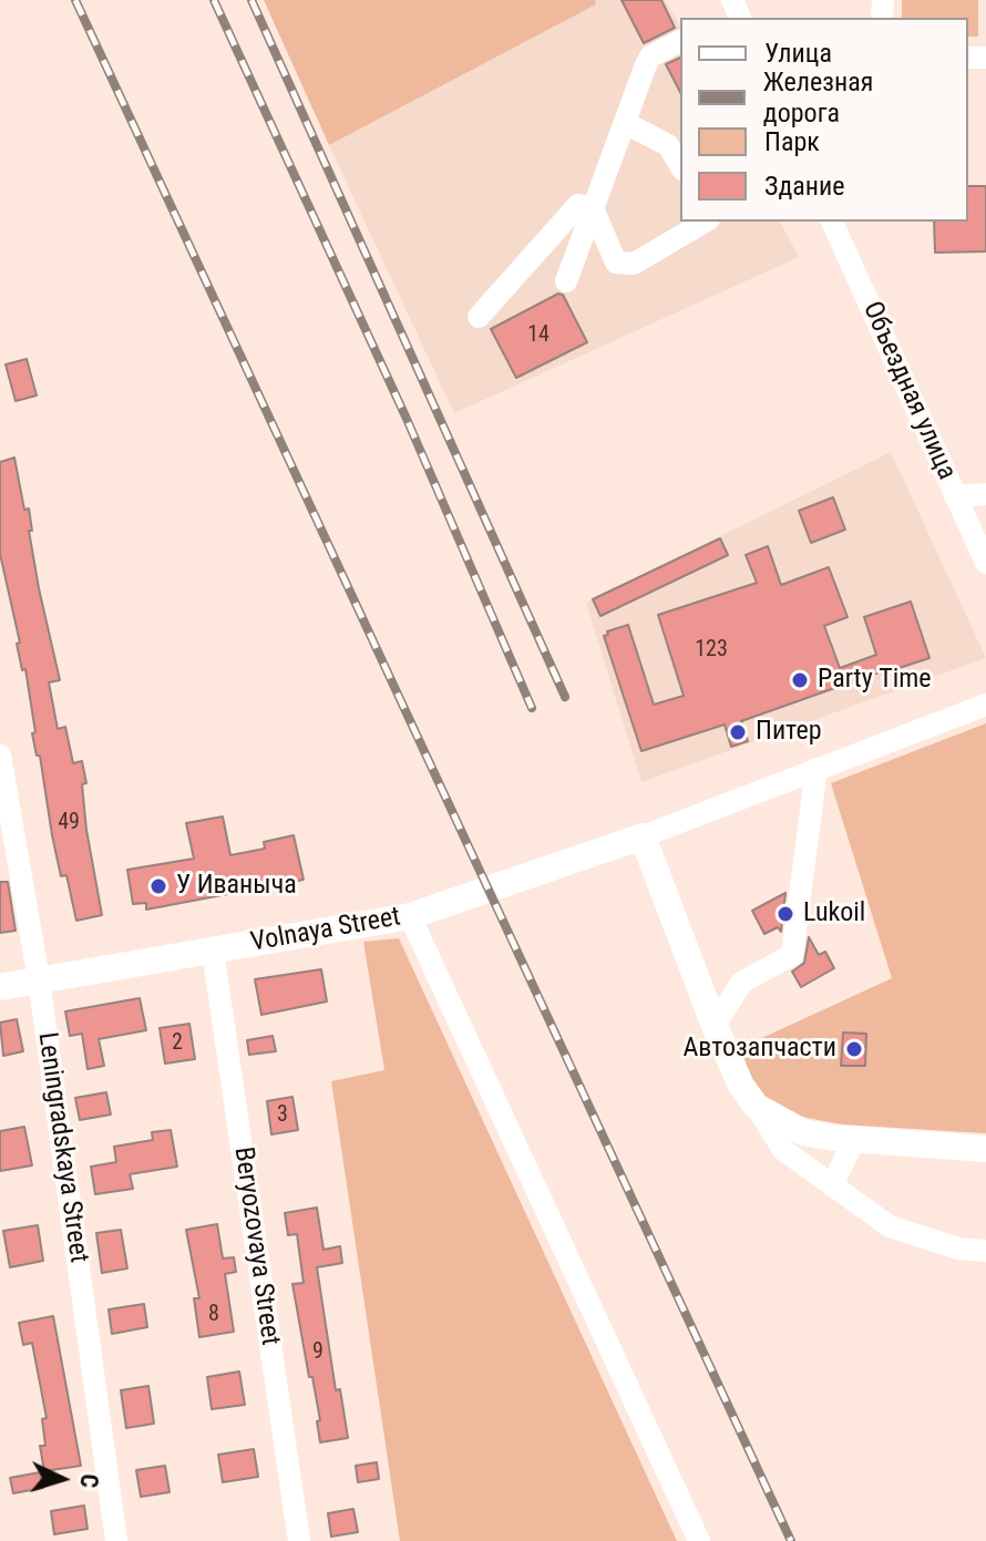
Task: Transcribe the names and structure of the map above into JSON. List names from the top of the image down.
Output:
{
  "streets": {
    "main road": ["Volnaya Street"],
    "street": ["Объездная улица", "Leningradskaya Street", "Beryozovaya Street"]
  },
  "crossings": [
    ["Volnaya Street", "Leningradskaya Street"],
    ["Volnaya Street", "Beryozovaya Street"]
  ],
  "places": [
    "Party Time",
    "Питер",
    "У Иваныча",
    "Lukoil",
    "Автозапчасти"
  ],
  "house_numbers": [
    "14",
    "123",
    "49",
    "2",
    "3",
    "8",
    "9"
  ],
  "legend": [
    "Улица",
    "Железная дорога",
    "Парк",
    "Здание"
  ],
  "north": "right"
}
